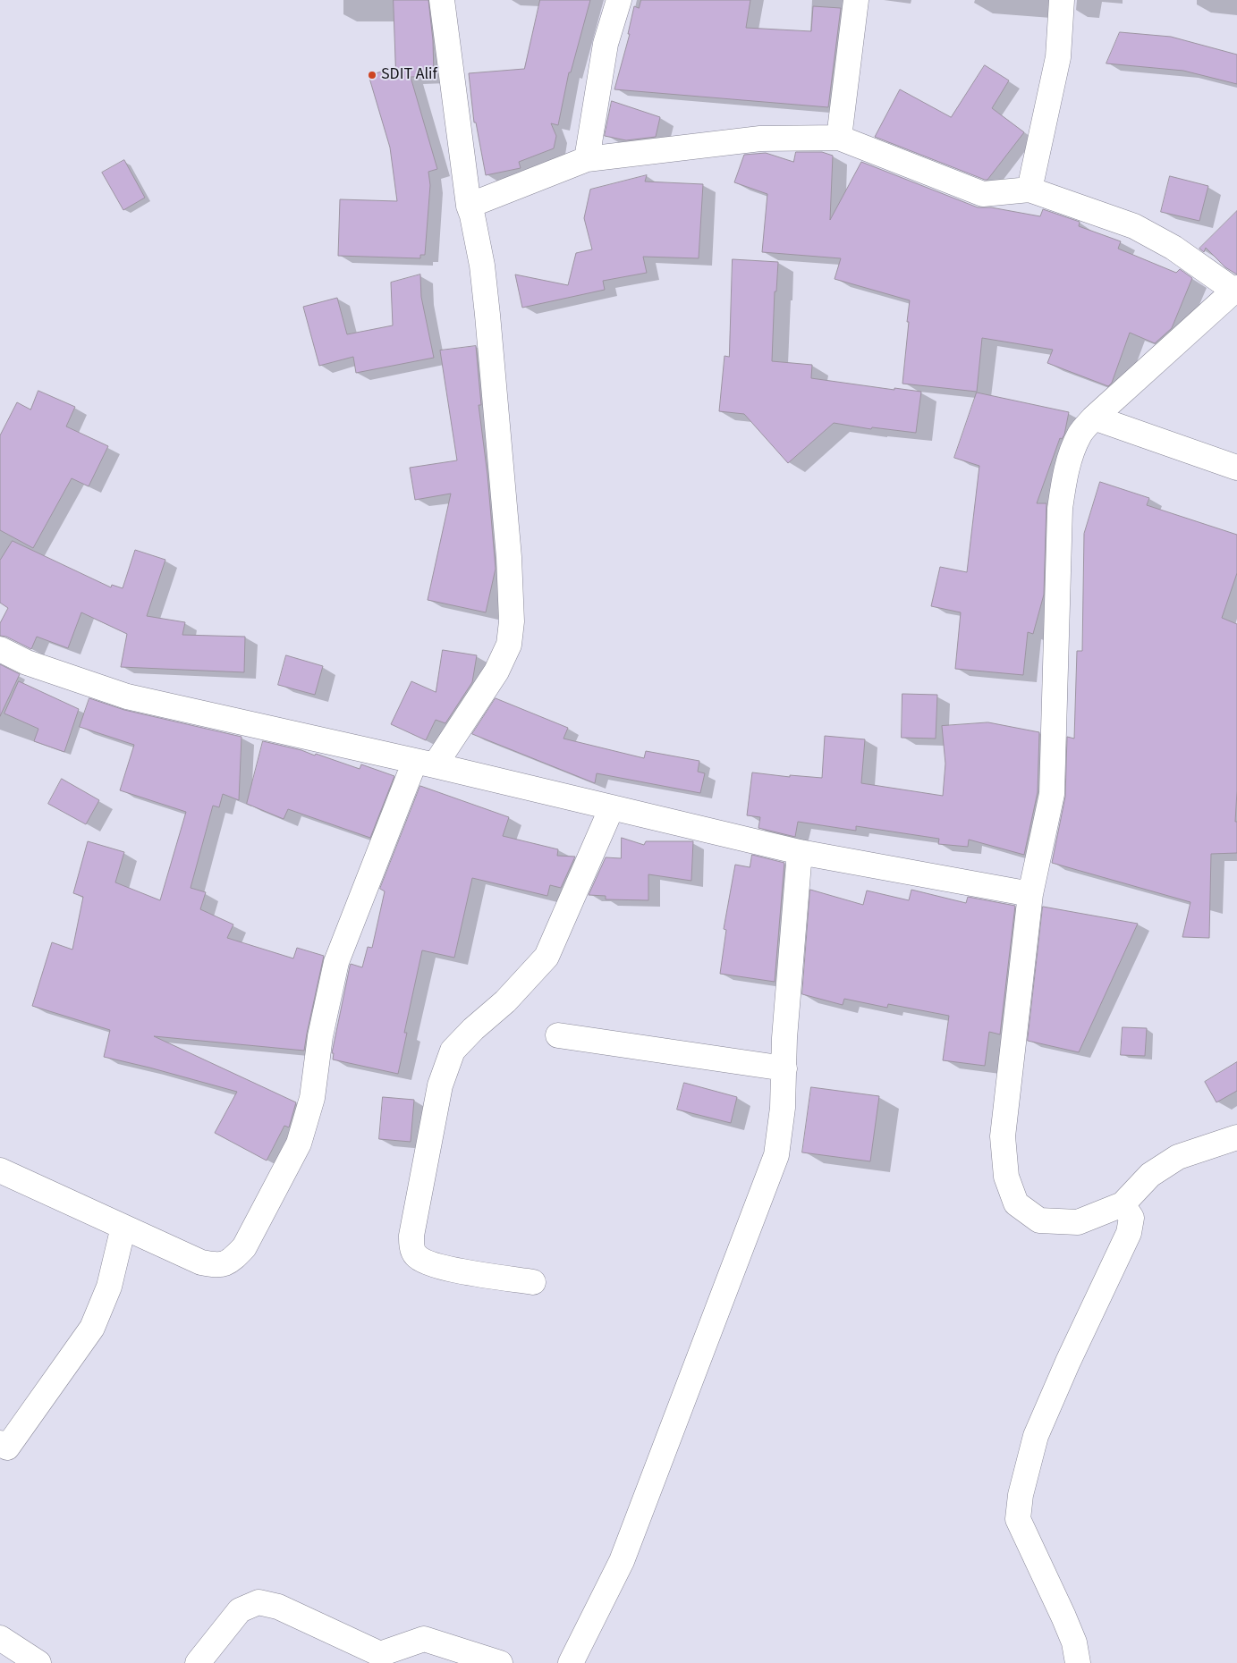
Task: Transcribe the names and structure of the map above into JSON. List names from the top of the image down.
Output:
{
  "places": ["SDIT Alif"]
}
